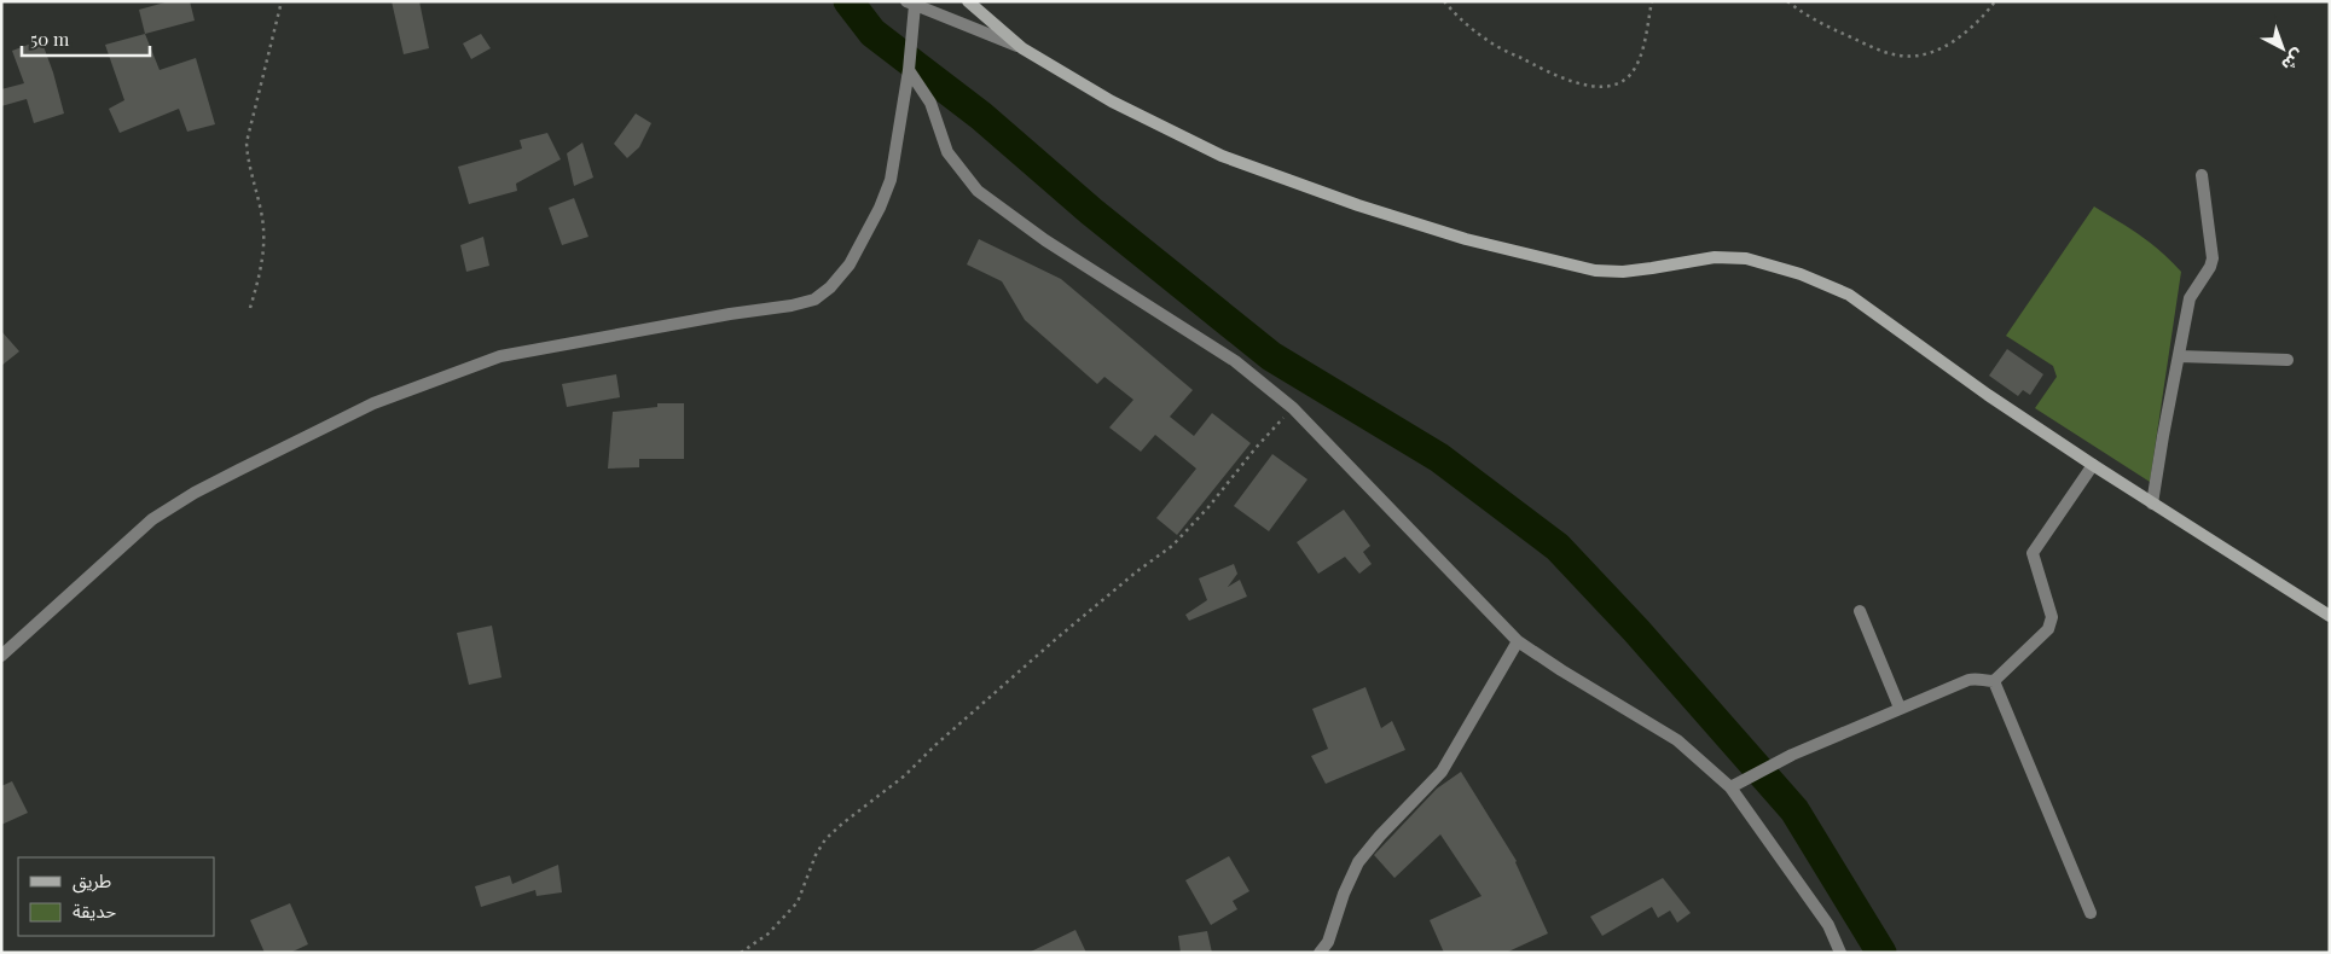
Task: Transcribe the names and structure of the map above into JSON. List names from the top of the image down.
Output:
{
  "legend": ["طريق", "حديقة"],
  "scale_bar": "50 m",
  "north": "bottom right"
}
